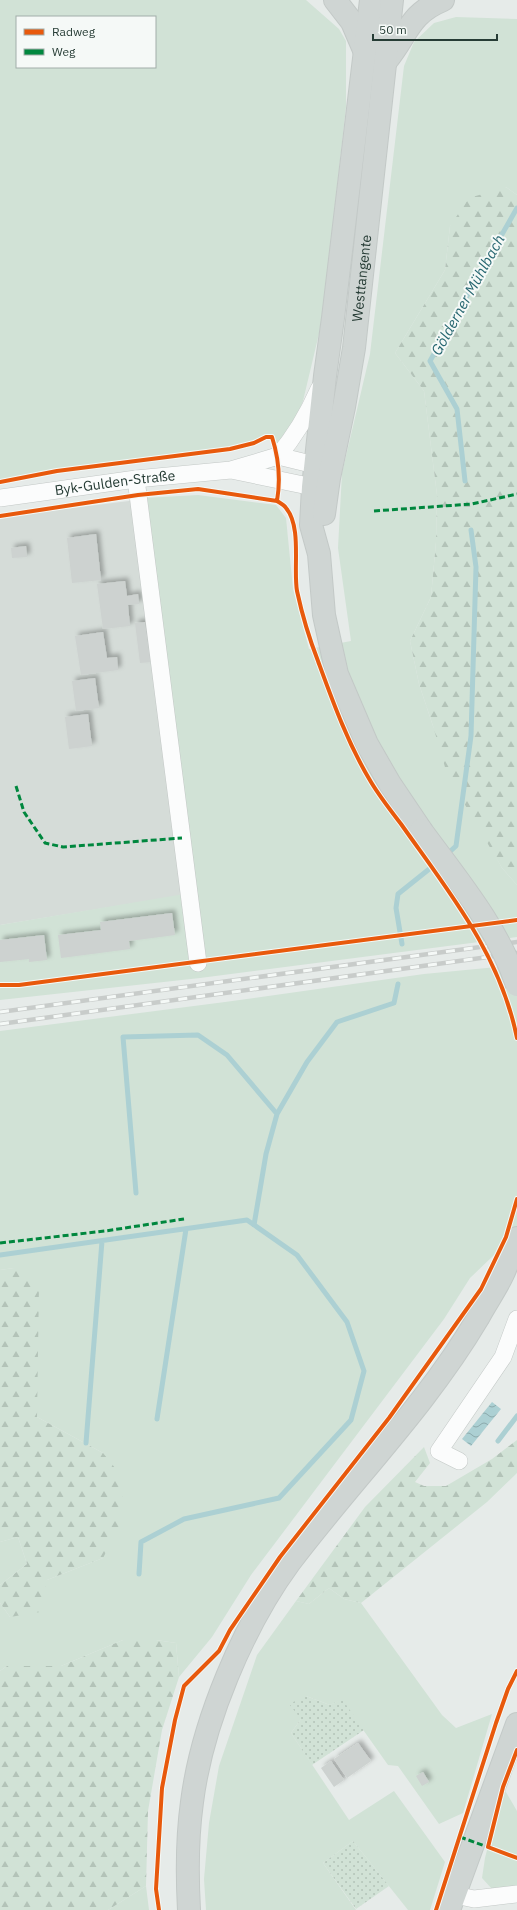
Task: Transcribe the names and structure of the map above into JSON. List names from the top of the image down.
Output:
{
  "streets": {
    "main road": ["Westtangente"],
    "street": ["Byk-Gulden-Straße"]
  },
  "crossings": [
    ["Westtangente", "Byk-Gulden-Straße"]
  ],
  "water": ["Gölderner Mühlbach"],
  "legend": ["Radweg", "Weg"],
  "scale_bar": "50 m"
}
